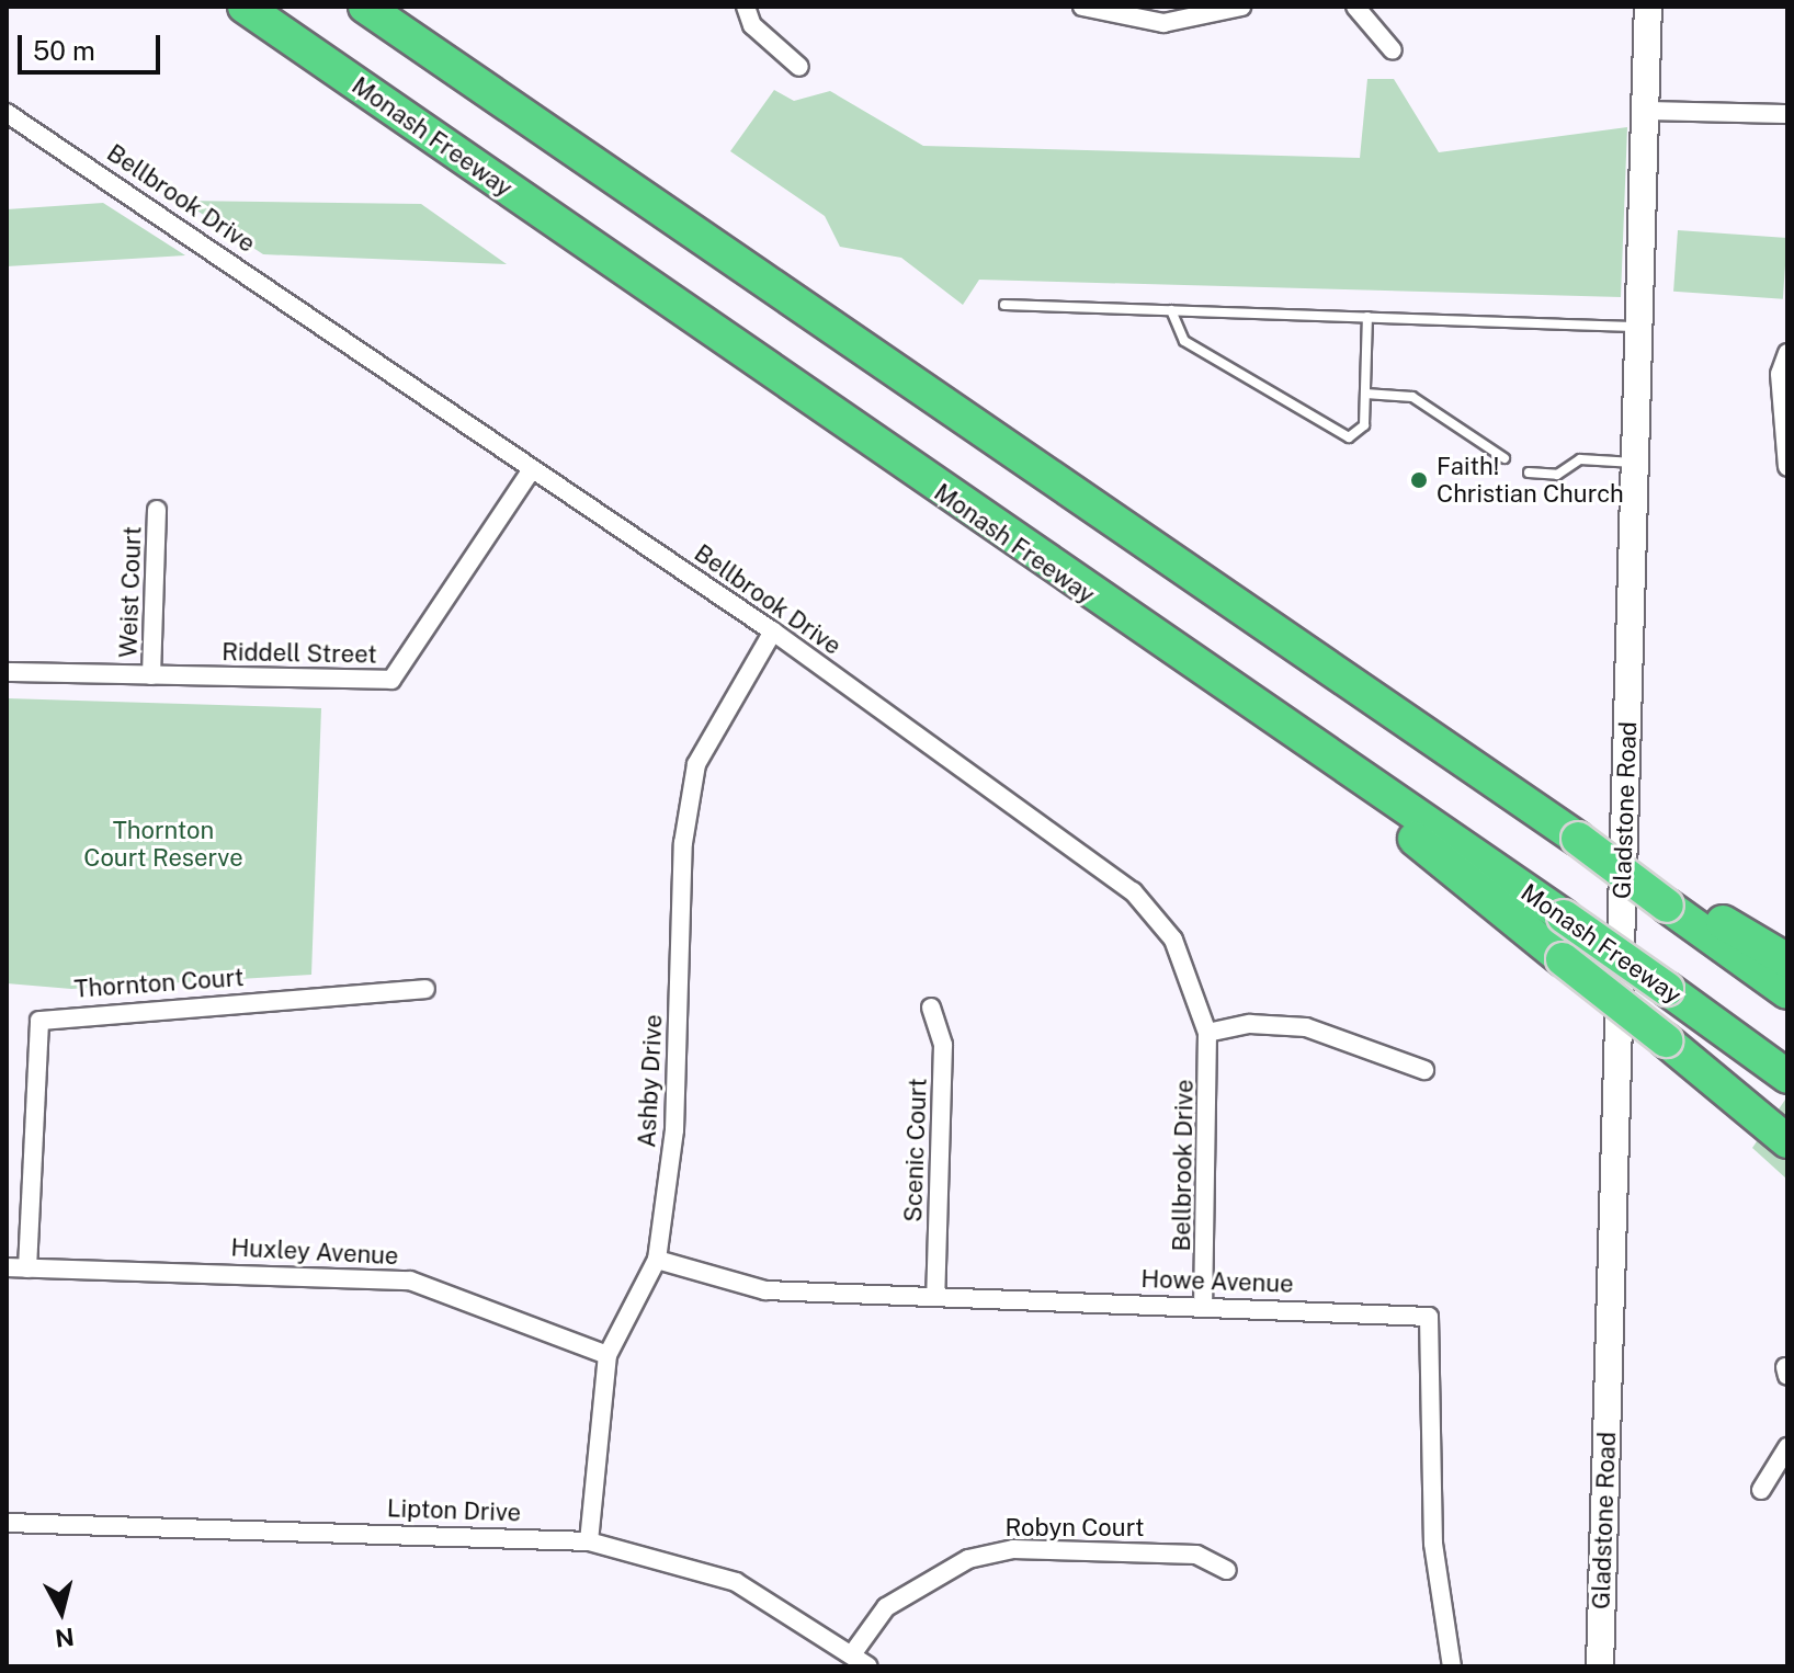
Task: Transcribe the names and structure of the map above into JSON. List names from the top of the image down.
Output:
{
  "streets": {
    "highway": ["Monash Freeway"],
    "main road": ["Gladstone Road"],
    "street": [
      "Bellbrook Drive",
      "Weist Court",
      "Riddell Street",
      "Thornton Court",
      "Ashby Drive",
      "Scenic Court",
      "Huxley Avenue",
      "Howe Avenue",
      "Lipton Drive",
      "Robyn Court"
    ]
  },
  "crossings": [
    ["Bellbrook Drive", "Riddell Street"],
    ["Bellbrook Drive", "Ashby Drive"],
    ["Bellbrook Drive", "Howe Avenue"],
    ["Weist Court", "Riddell Street"],
    ["Thornton Court", "Huxley Avenue"],
    ["Ashby Drive", "Huxley Avenue"],
    ["Ashby Drive", "Howe Avenue"],
    ["Ashby Drive", "Lipton Drive"],
    ["Scenic Court", "Howe Avenue"],
    ["Lipton Drive", "Robyn Court"]
  ],
  "parks": ["Thornton Court Reserve"],
  "places": ["Faith! Christian Church"],
  "scale_bar": "50 m",
  "north": "bottom"
}
